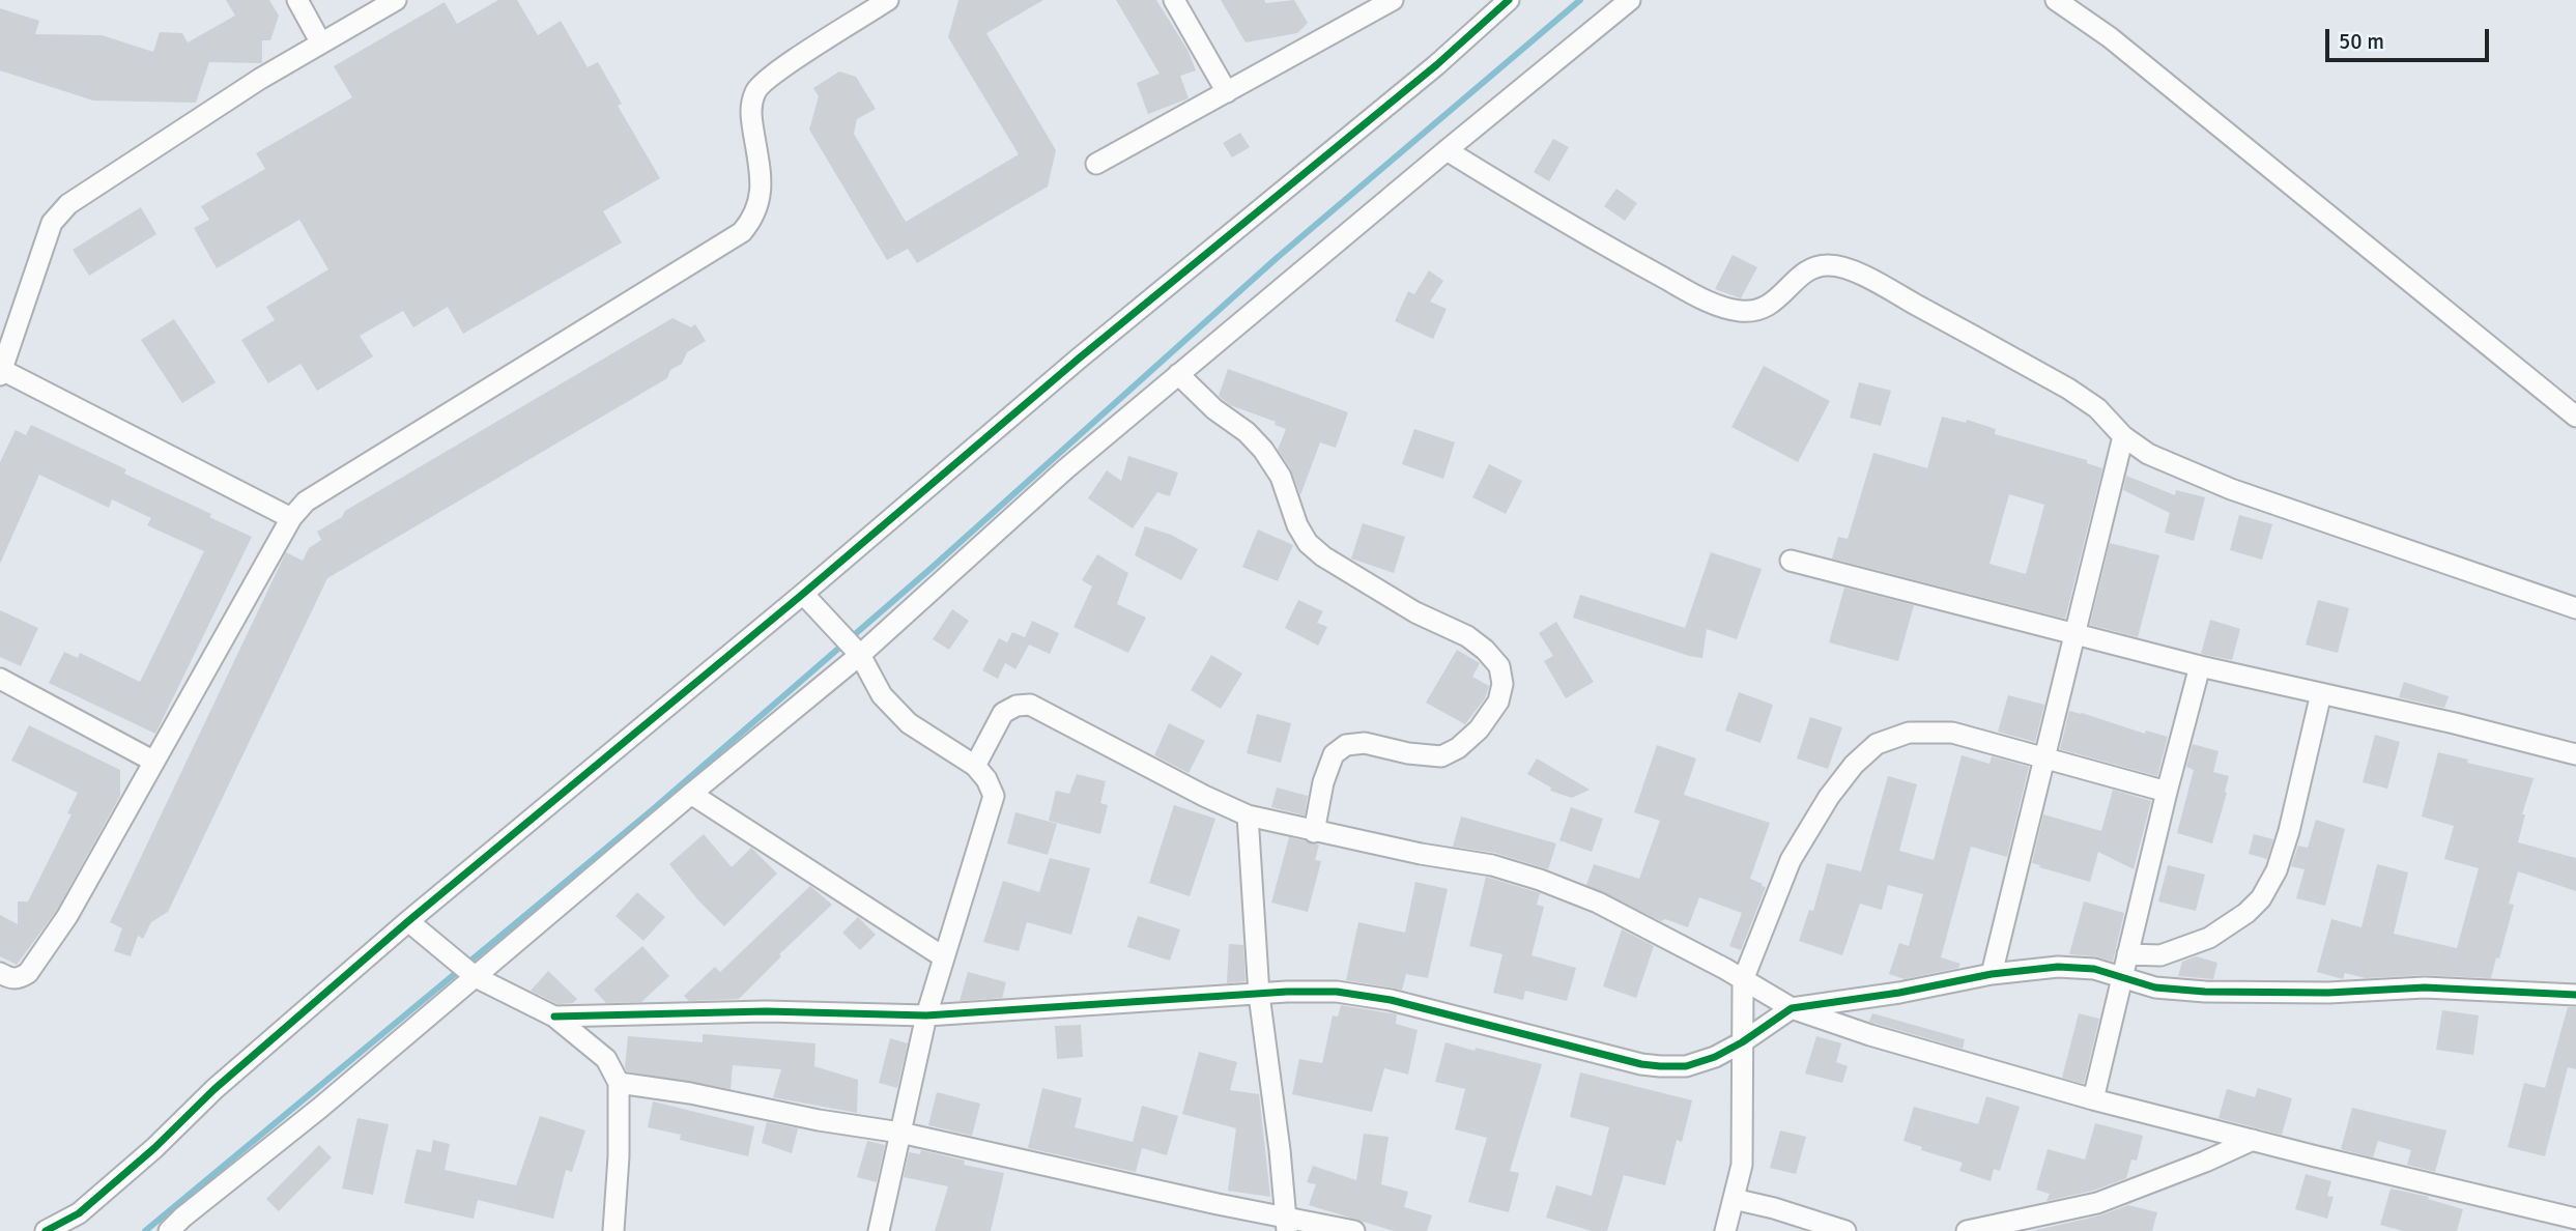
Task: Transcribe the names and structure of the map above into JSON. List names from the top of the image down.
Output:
{
  "scale_bar": "50 m"
}
